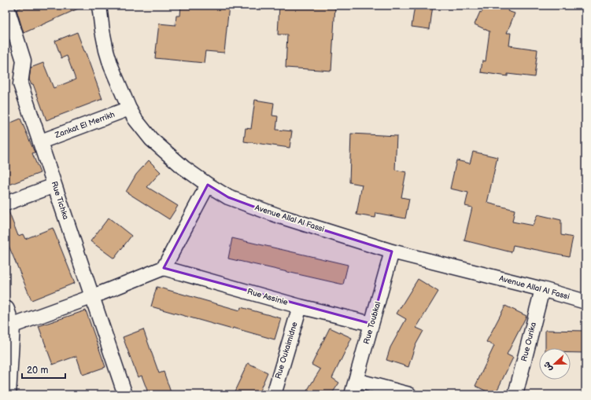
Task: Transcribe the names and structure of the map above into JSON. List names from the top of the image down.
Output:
{
  "streets": {
    "street": [
      "Zankat El Merrikh",
      "Rue Tichka",
      "Avenue Allal Al Fassi",
      "Rue Assinie",
      "Rue Toubkal",
      "Rue Ourika",
      "Rue Oukaimidne"
    ]
  },
  "crossings": [
    ["Zankat El Merrikh", "Rue Tichka"],
    ["Zankat El Merrikh", "Avenue Allal Al Fassi"],
    ["Avenue Allal Al Fassi", "Rue Toubkal"],
    ["Avenue Allal Al Fassi", "Rue Ourika"],
    ["Rue Assinie", "Rue Toubkal"],
    ["Rue Assinie", "Rue Oukaimidne"]
  ],
  "scale_bar": "20 m",
  "north": "left"
}
